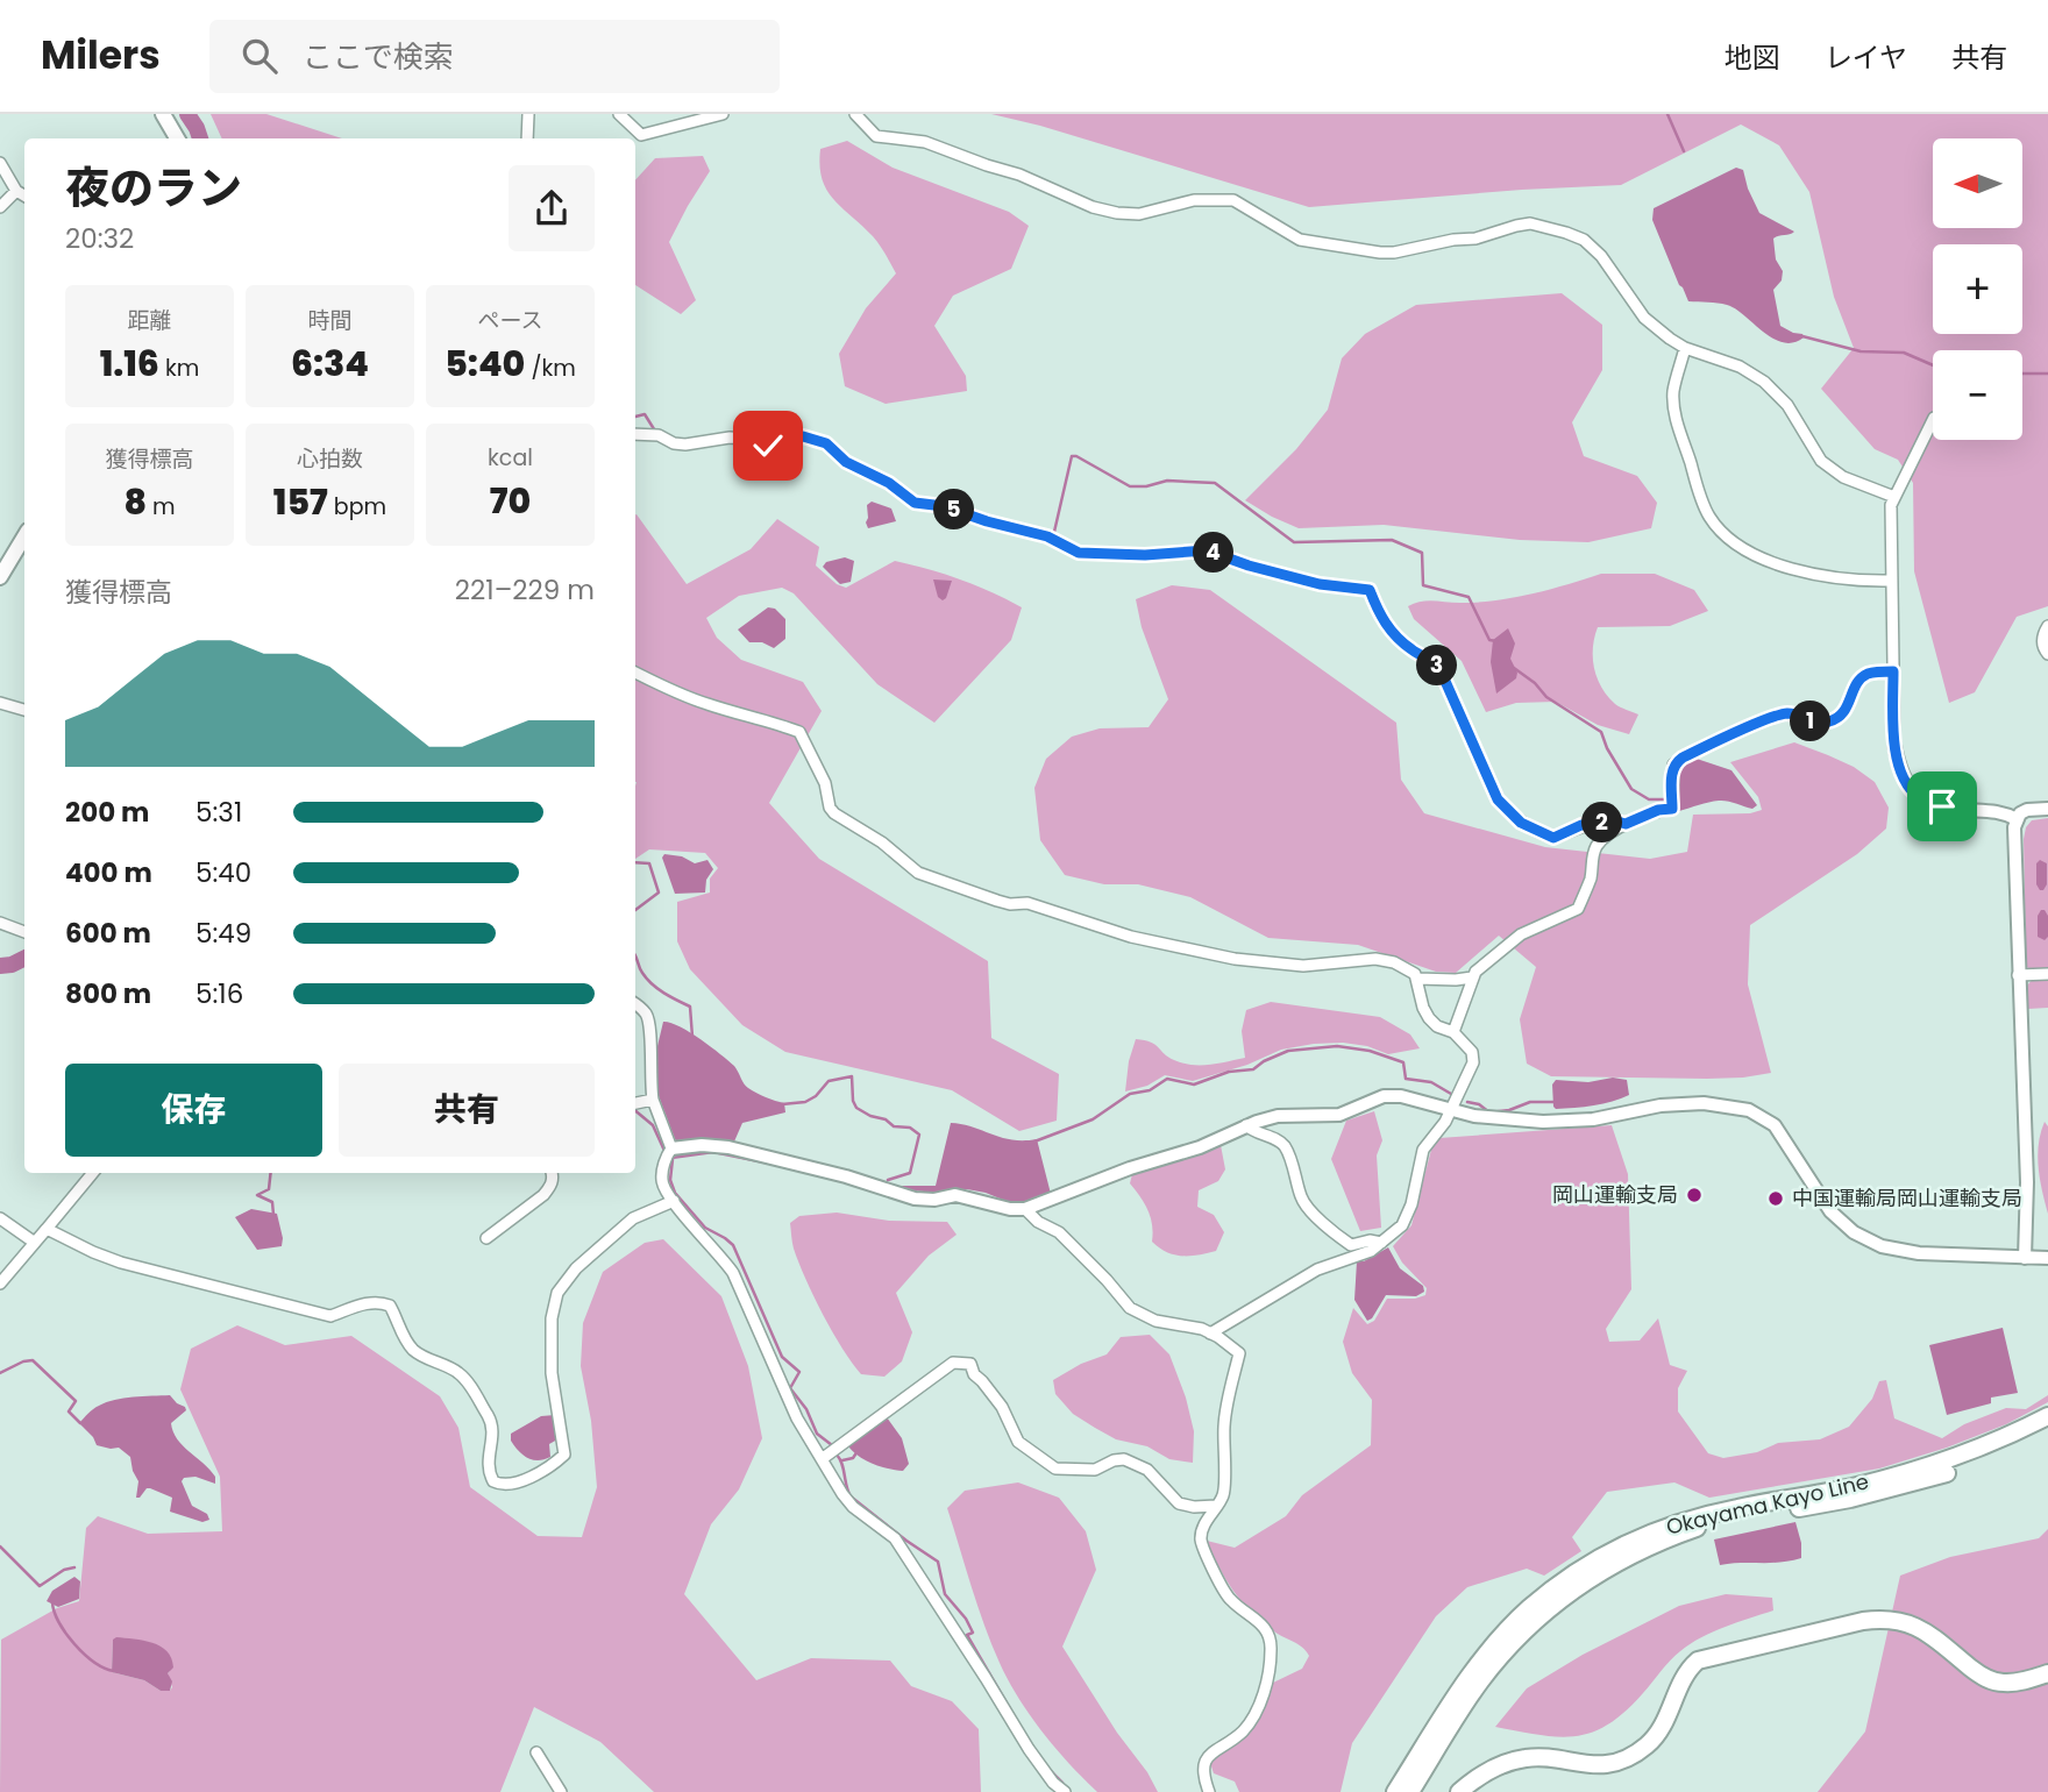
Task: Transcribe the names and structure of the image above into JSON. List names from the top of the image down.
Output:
{
  "streets": {
    "main road": ["Okayama Kayo Line"]
  },
  "places": ["岡山運輸支局", "中国運輸局岡山運輸支局"],
  "north": "left",
  "page": {
    "header": "Milers",
    "search": "ここで検索",
    "nav": ["地図", "レイヤ", "共有"],
    "map_buttons": ["+", "−"],
    "heading": ["夜のラン", "20:32"],
    "stats": [
      ["距離", "1.16 km"],
      ["時間", "6:34"],
      ["ペース", "5:40 /km"],
      ["獲得標高", "8 m"],
      ["心拍数", "157 bpm"],
      ["kcal", "70"]
    ],
    "pins": [
      "5",
      "4",
      "3",
      "1",
      "2"
    ],
    "chart": ["獲得標高", "221–229 m"],
    "list": [
      {
        "name": "200 m",
        "note": "5:31"
      },
      {
        "name": "400 m",
        "note": "5:40"
      },
      {
        "name": "600 m",
        "note": "5:49"
      },
      {
        "name": "800 m",
        "note": "5:16"
      }
    ],
    "buttons": ["保存", "共有"]
  }
}
